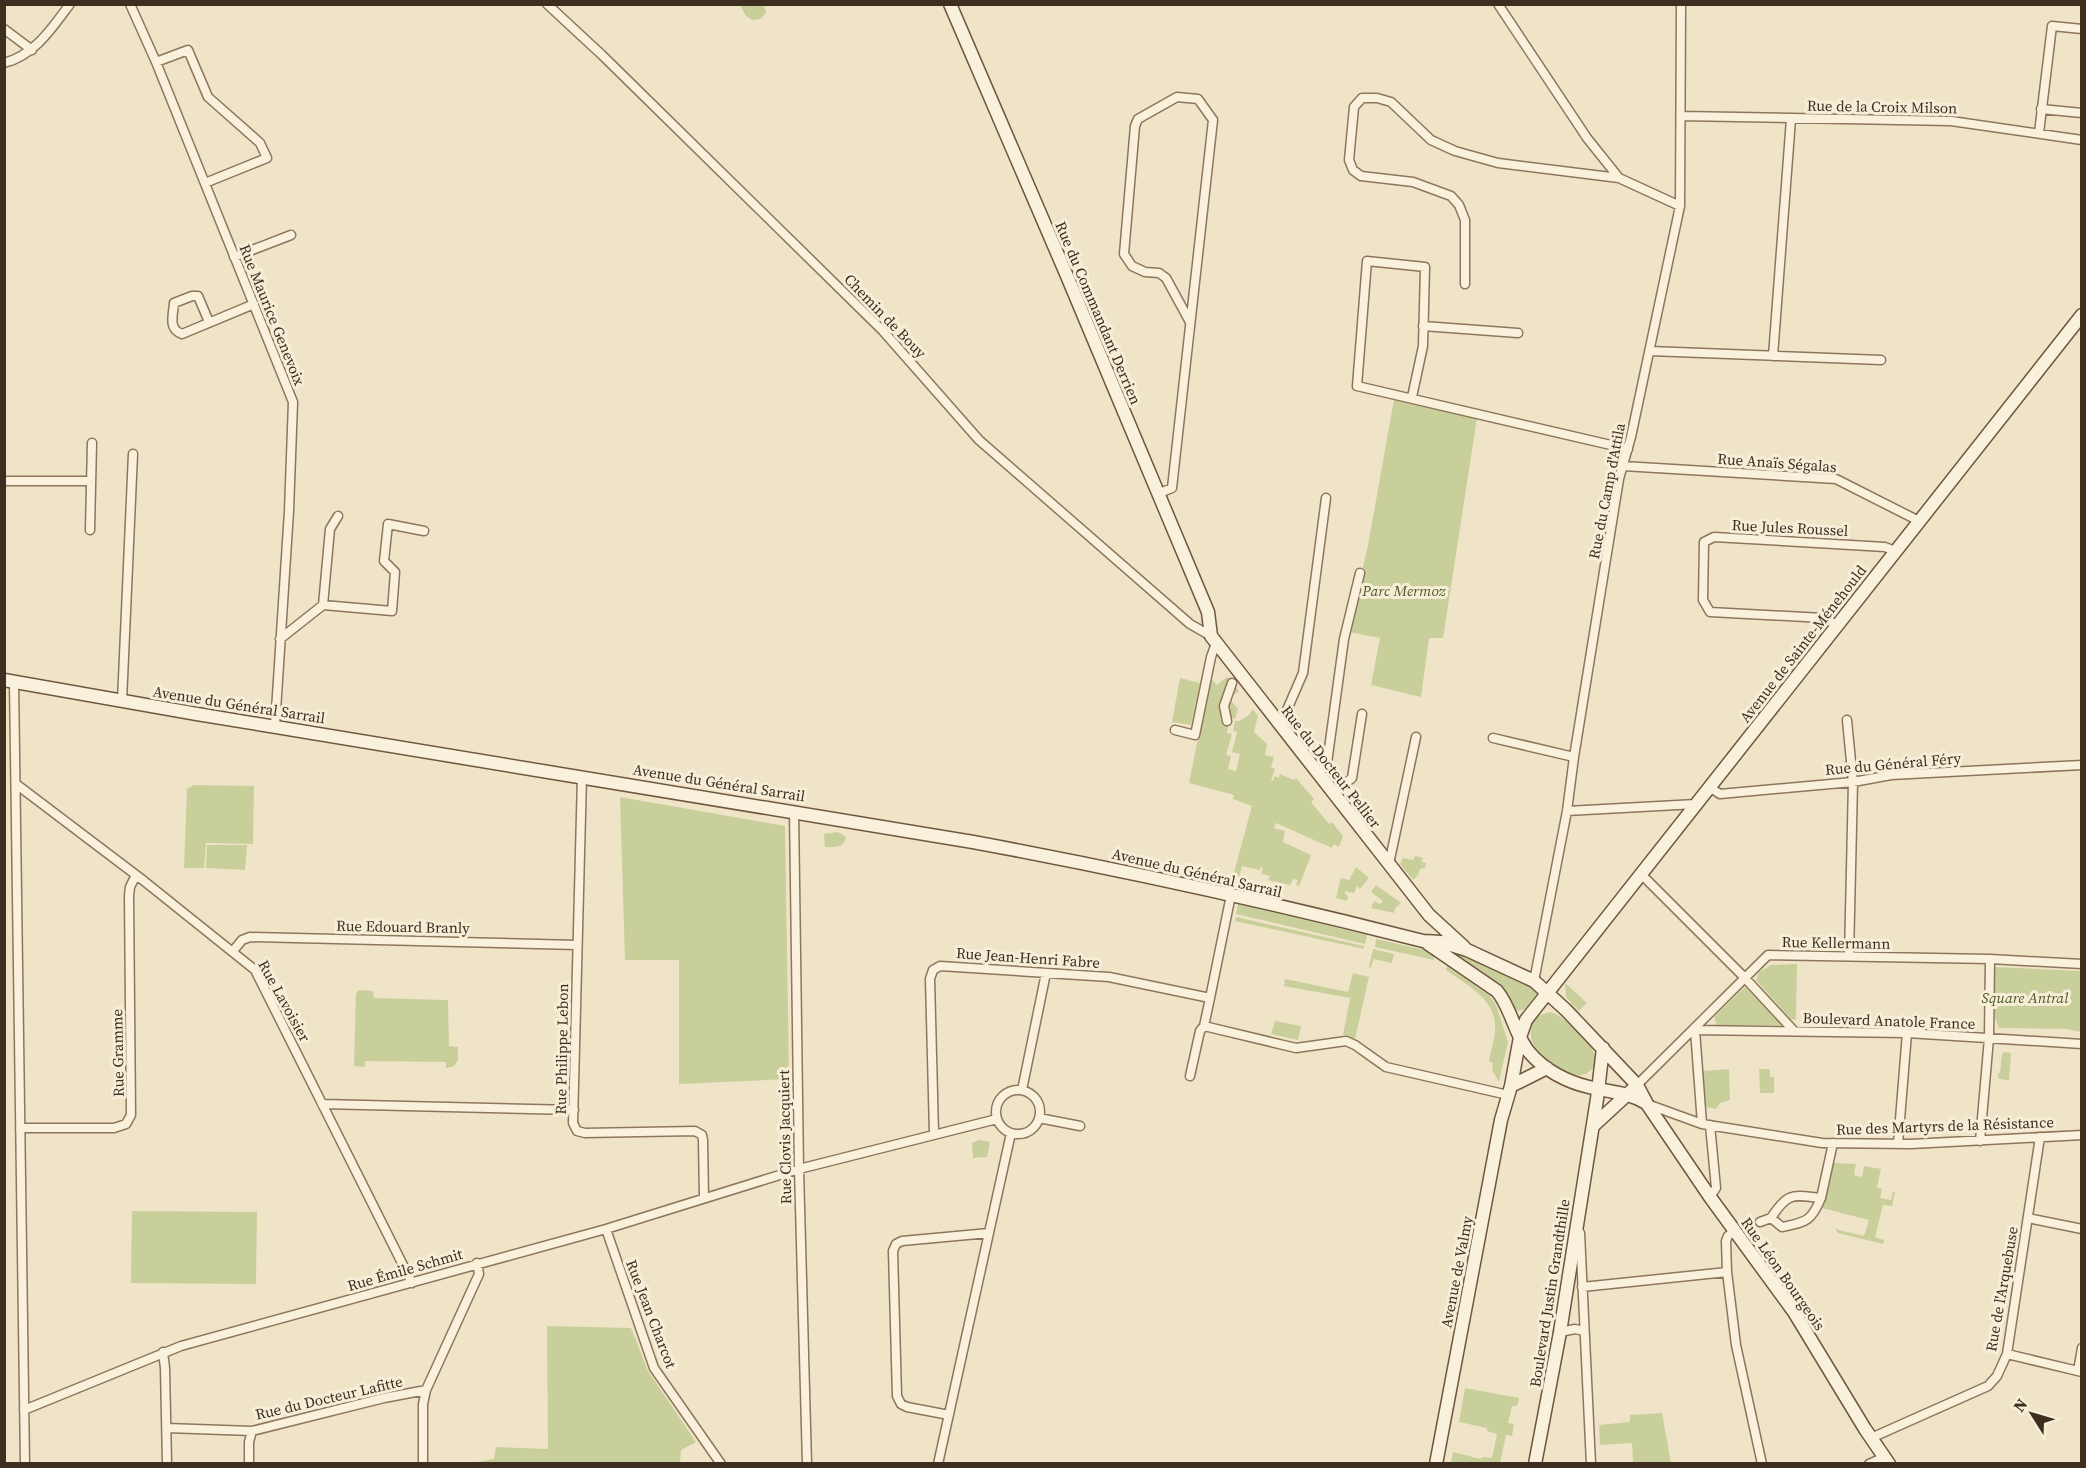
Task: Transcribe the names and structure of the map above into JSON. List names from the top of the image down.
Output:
{
  "streets": {
    "main road": [
      "Rue du Commandant Derrien",
      "Avenue de Sainte-Ménehould",
      "Avenue du Général Sarrail",
      "Rue du Docteur Pellier",
      "Avenue de Valmy",
      "Rue Léon Bourgeois",
      "Boulevard Justin Grandthille"
    ],
    "street": [
      "Rue de la Croix Milson",
      "Rue Maurice Genevoix",
      "Chemin de Bouy",
      "Rue Anaïs Ségalas",
      "Rue du Camp d'Attila",
      "Rue Jules Roussel",
      "Rue du Général Féry",
      "Rue Edouard Branly",
      "Rue Kellermann",
      "Rue Jean-Henri Fabre",
      "Rue Lavoisier",
      "Boulevard Anatole France",
      "Rue Philippe Lebon",
      "Rue Gramme",
      "Rue des Martyrs de la Résistance",
      "Rue Clovis Jacquiert",
      "Rue Émile Schmit",
      "Rue de l'Arquebuse",
      "Rue Jean Charcot",
      "Rue du Docteur Lafitte"
    ]
  },
  "crossings": [
    ["Rue de la Croix Milson", "Rue du Camp d'Attila"],
    ["Rue du Commandant Derrien", "Chemin de Bouy"],
    ["Rue du Commandant Derrien", "Rue du Docteur Pellier"],
    ["Rue Maurice Genevoix", "Avenue du Général Sarrail"],
    ["Chemin de Bouy", "Rue du Docteur Pellier"],
    ["Rue Anaïs Ségalas", "Rue du Camp d'Attila"],
    ["Rue Anaïs Ségalas", "Avenue de Sainte-Ménehould"],
    ["Rue du Camp d'Attila", "Rue Léon Bourgeois"],
    ["Rue Jules Roussel", "Avenue de Sainte-Ménehould"],
    ["Avenue de Sainte-Ménehould", "Rue du Général Féry"],
    ["Avenue de Sainte-Ménehould", "Avenue de Valmy"],
    ["Avenue de Sainte-Ménehould", "Rue Léon Bourgeois"],
    ["Avenue du Général Sarrail", "Rue du Docteur Pellier"],
    ["Avenue du Général Sarrail", "Rue Philippe Lebon"],
    ["Avenue du Général Sarrail", "Rue Clovis Jacquiert"],
    ["Rue du Docteur Pellier", "Rue Léon Bourgeois"],
    ["Rue Edouard Branly", "Rue Lavoisier"],
    ["Rue Edouard Branly", "Rue Philippe Lebon"],
    ["Rue Kellermann", "Boulevard Anatole France"],
    ["Rue Kellermann", "Rue Léon Bourgeois"],
    ["Rue Lavoisier", "Rue Gramme"],
    ["Rue Lavoisier", "Rue Émile Schmit"],
    ["Rue Philippe Lebon", "Rue Émile Schmit"],
    ["Rue des Martyrs de la Résistance", "Rue Léon Bourgeois"],
    ["Rue des Martyrs de la Résistance", "Rue de l'Arquebuse"],
    ["Rue Clovis Jacquiert", "Rue Émile Schmit"],
    ["Rue Émile Schmit", "Rue Jean Charcot"],
    ["Rue Léon Bourgeois", "Rue de l'Arquebuse"],
    ["Rue Léon Bourgeois", "Boulevard Justin Grandthille"]
  ],
  "parks": ["Parc Mermoz", "Square Antral"],
  "north": "top left"
}
